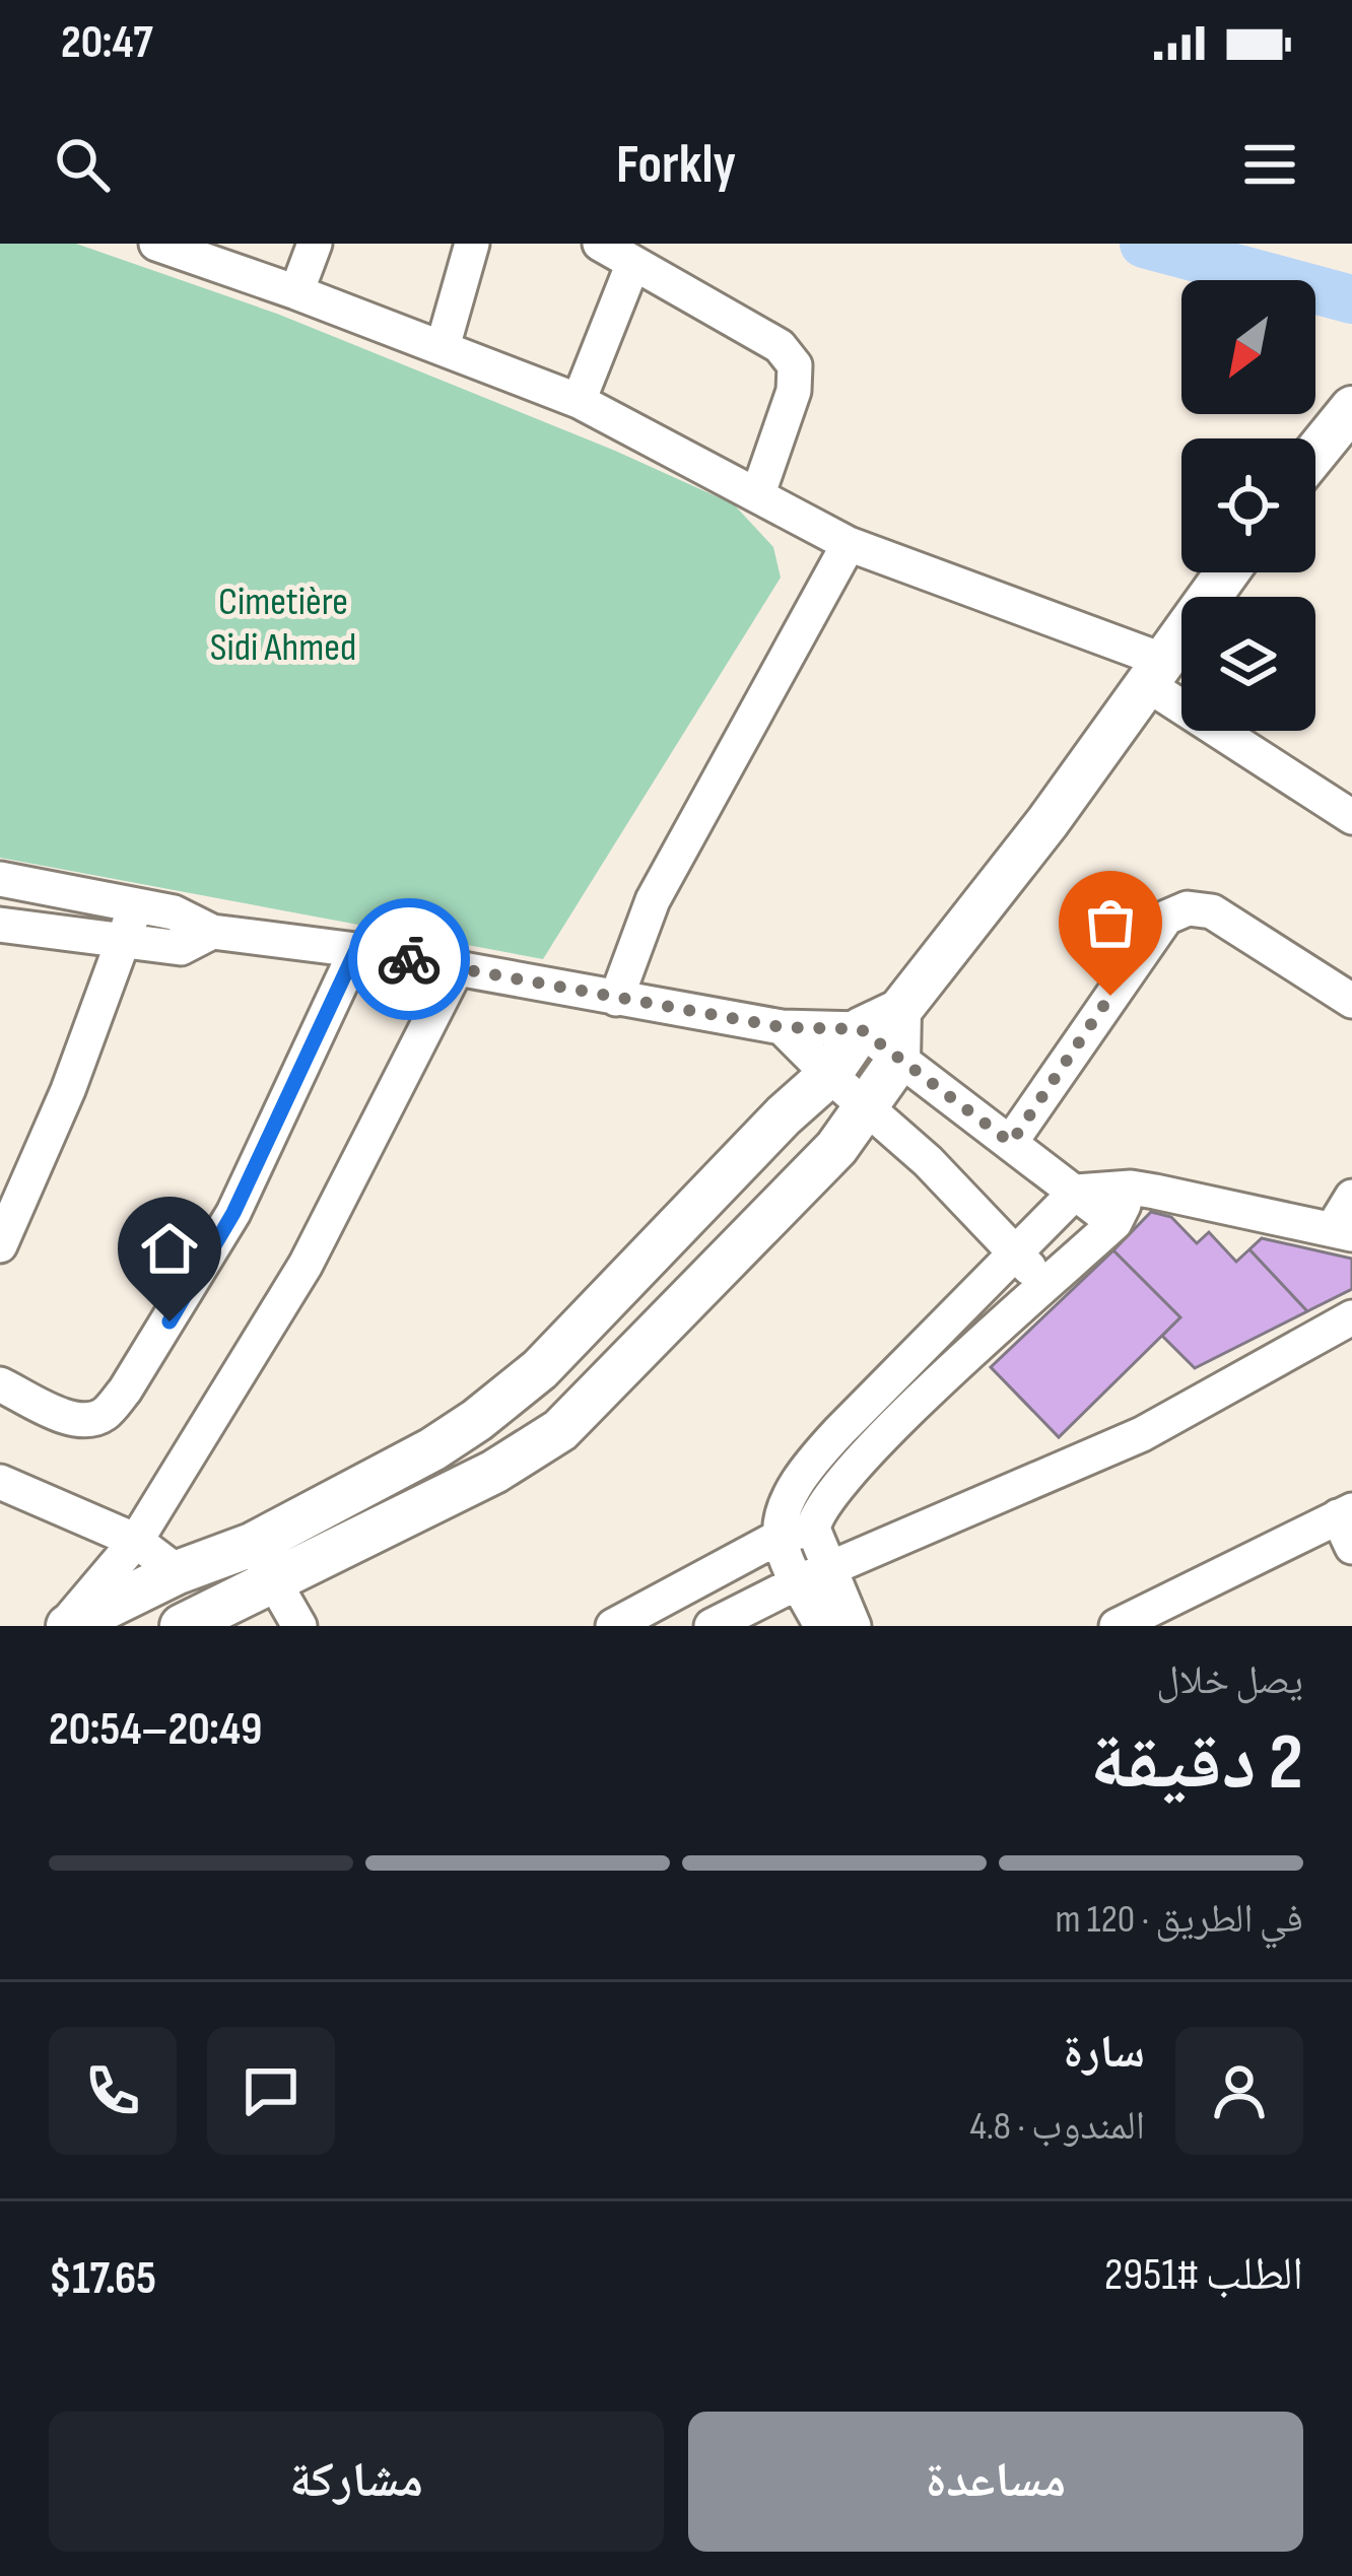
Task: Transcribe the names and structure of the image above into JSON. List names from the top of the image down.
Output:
{
  "parks": ["Cimetière Sidi Ahmed"],
  "north": "bottom left",
  "page": {
    "status": "20:47",
    "header": "Forkly",
    "heading": ["2 دقيقة", "يصل خلال", "20:49–20:54"],
    "panel": [
      "سارة",
      "المندوب · 4.8",
      "الطلب #2951",
      "$17.65"
    ],
    "bar": "في الطريق · 120 m",
    "buttons": ["مساعدة", "مشاركة"]
  }
}
